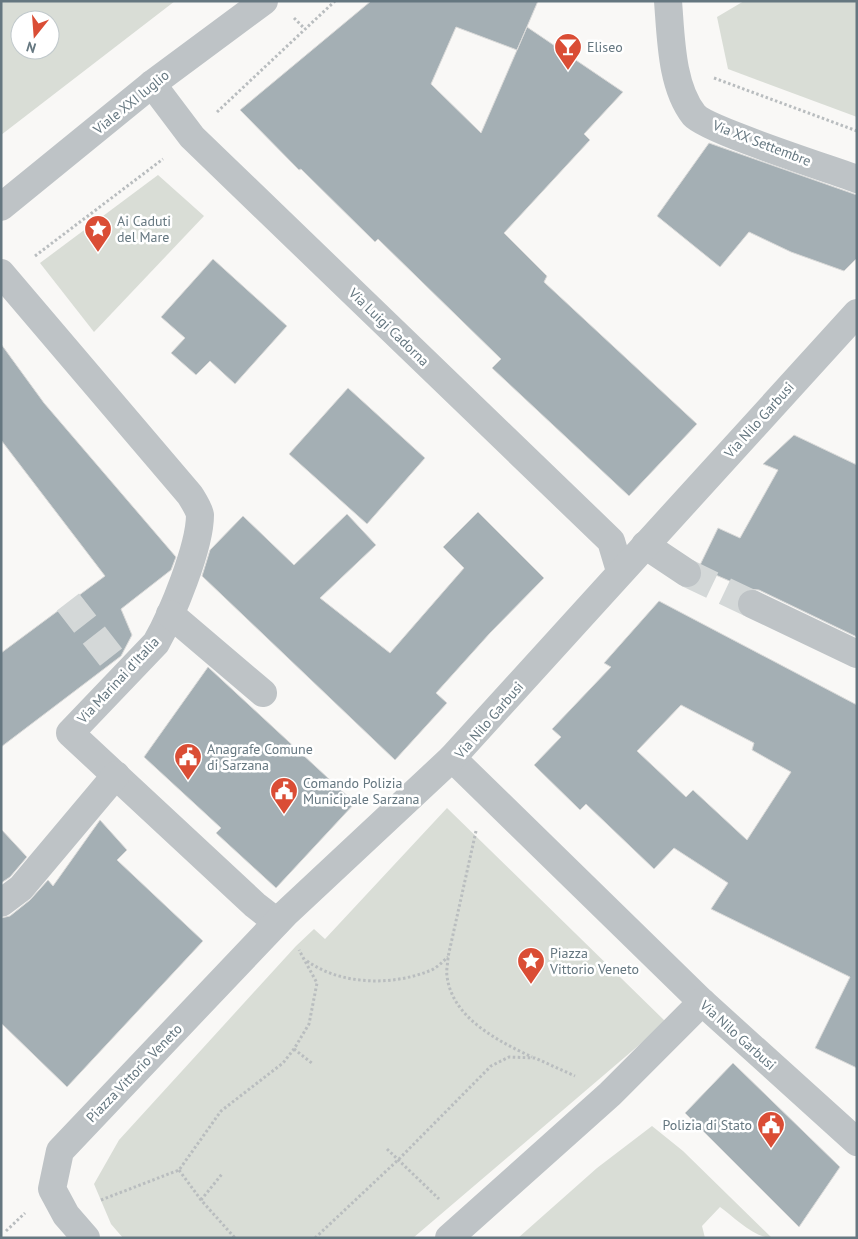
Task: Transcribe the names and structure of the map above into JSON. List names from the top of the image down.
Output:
{
  "streets": {
    "street": [
      "Viale XXI luglio",
      "Via XX Settembre",
      "Via Luigi Cadorna",
      "Via Nilo Garbusi",
      "Via Marinai d'Italia",
      "Piazza Vittorio Veneto"
    ]
  },
  "crossings": [
    ["Viale XXI luglio", "Via Luigi Cadorna"],
    ["Via Luigi Cadorna", "Via Nilo Garbusi"],
    ["Via Nilo Garbusi", "Piazza Vittorio Veneto"],
    ["Via Marinai d'Italia", "Piazza Vittorio Veneto"]
  ],
  "places": {
    "bar": ["Eliseo"],
    "place": ["Ai Caduti del Mare", "Piazza Vittorio Veneto"],
    "public building": ["Anagrafe Comune di Sarzana", "Comando Polizia Municipale Sarzana", "Polizia di Stato"]
  },
  "north": "bottom"
}
